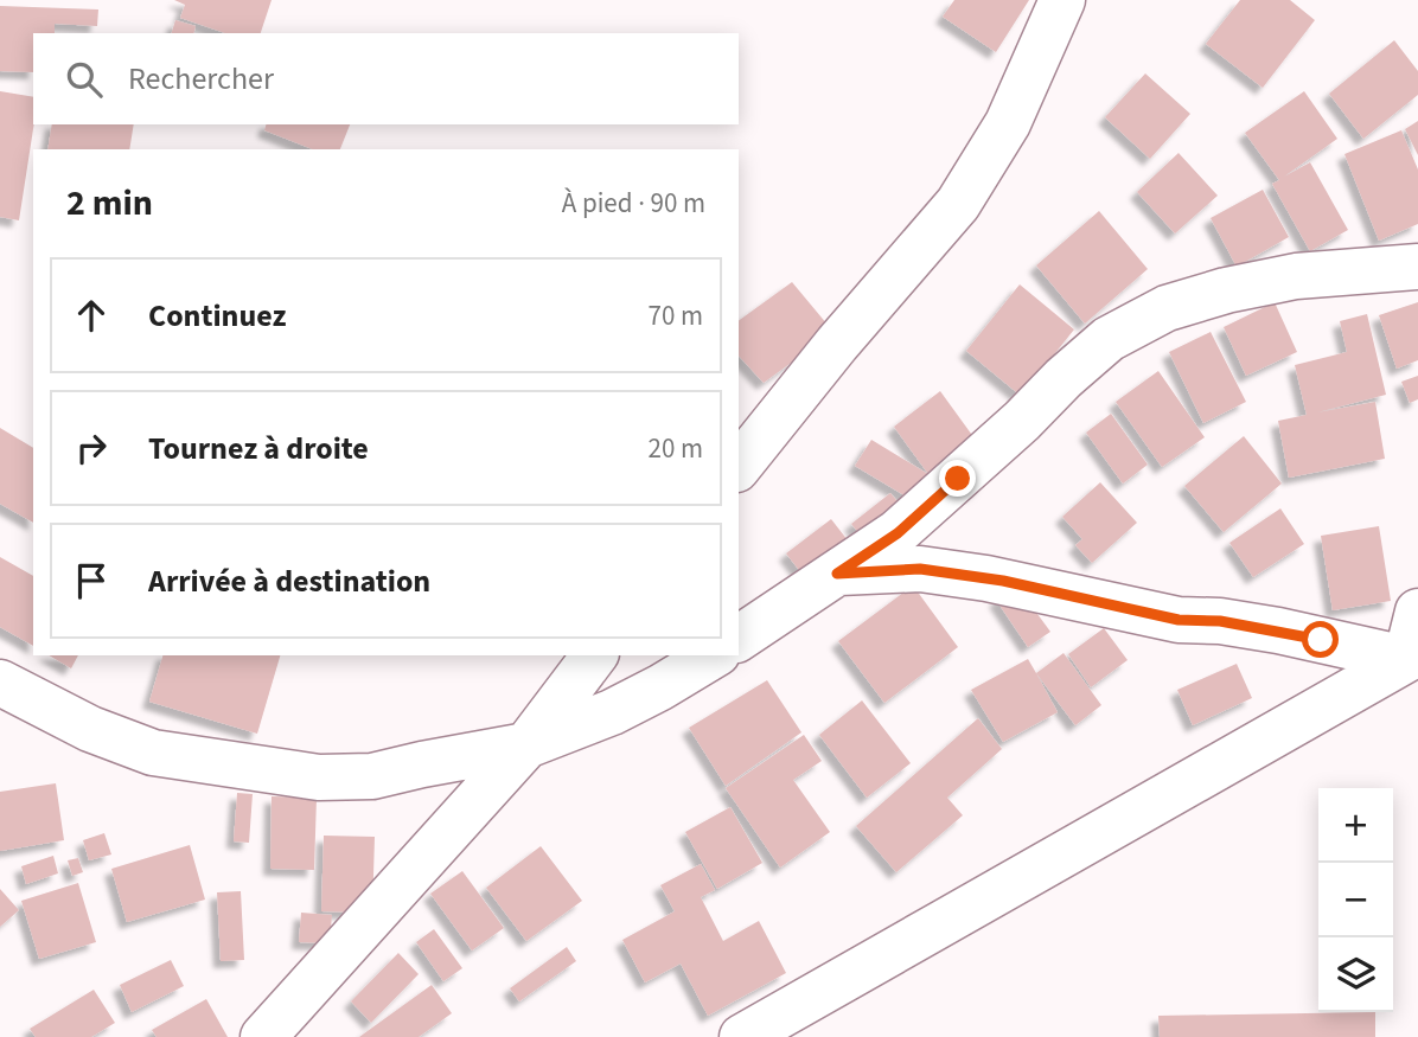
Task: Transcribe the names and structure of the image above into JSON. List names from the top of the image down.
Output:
{
  "page": {
    "search": "Rechercher",
    "heading": ["2 min", "À pied · 90 m"],
    "list": [
      ["Continuez", "70 m"],
      ["Tournez à droite", "20 m"],
      "Arrivée à destination"
    ],
    "map_buttons": ["+", "−"]
  }
}
